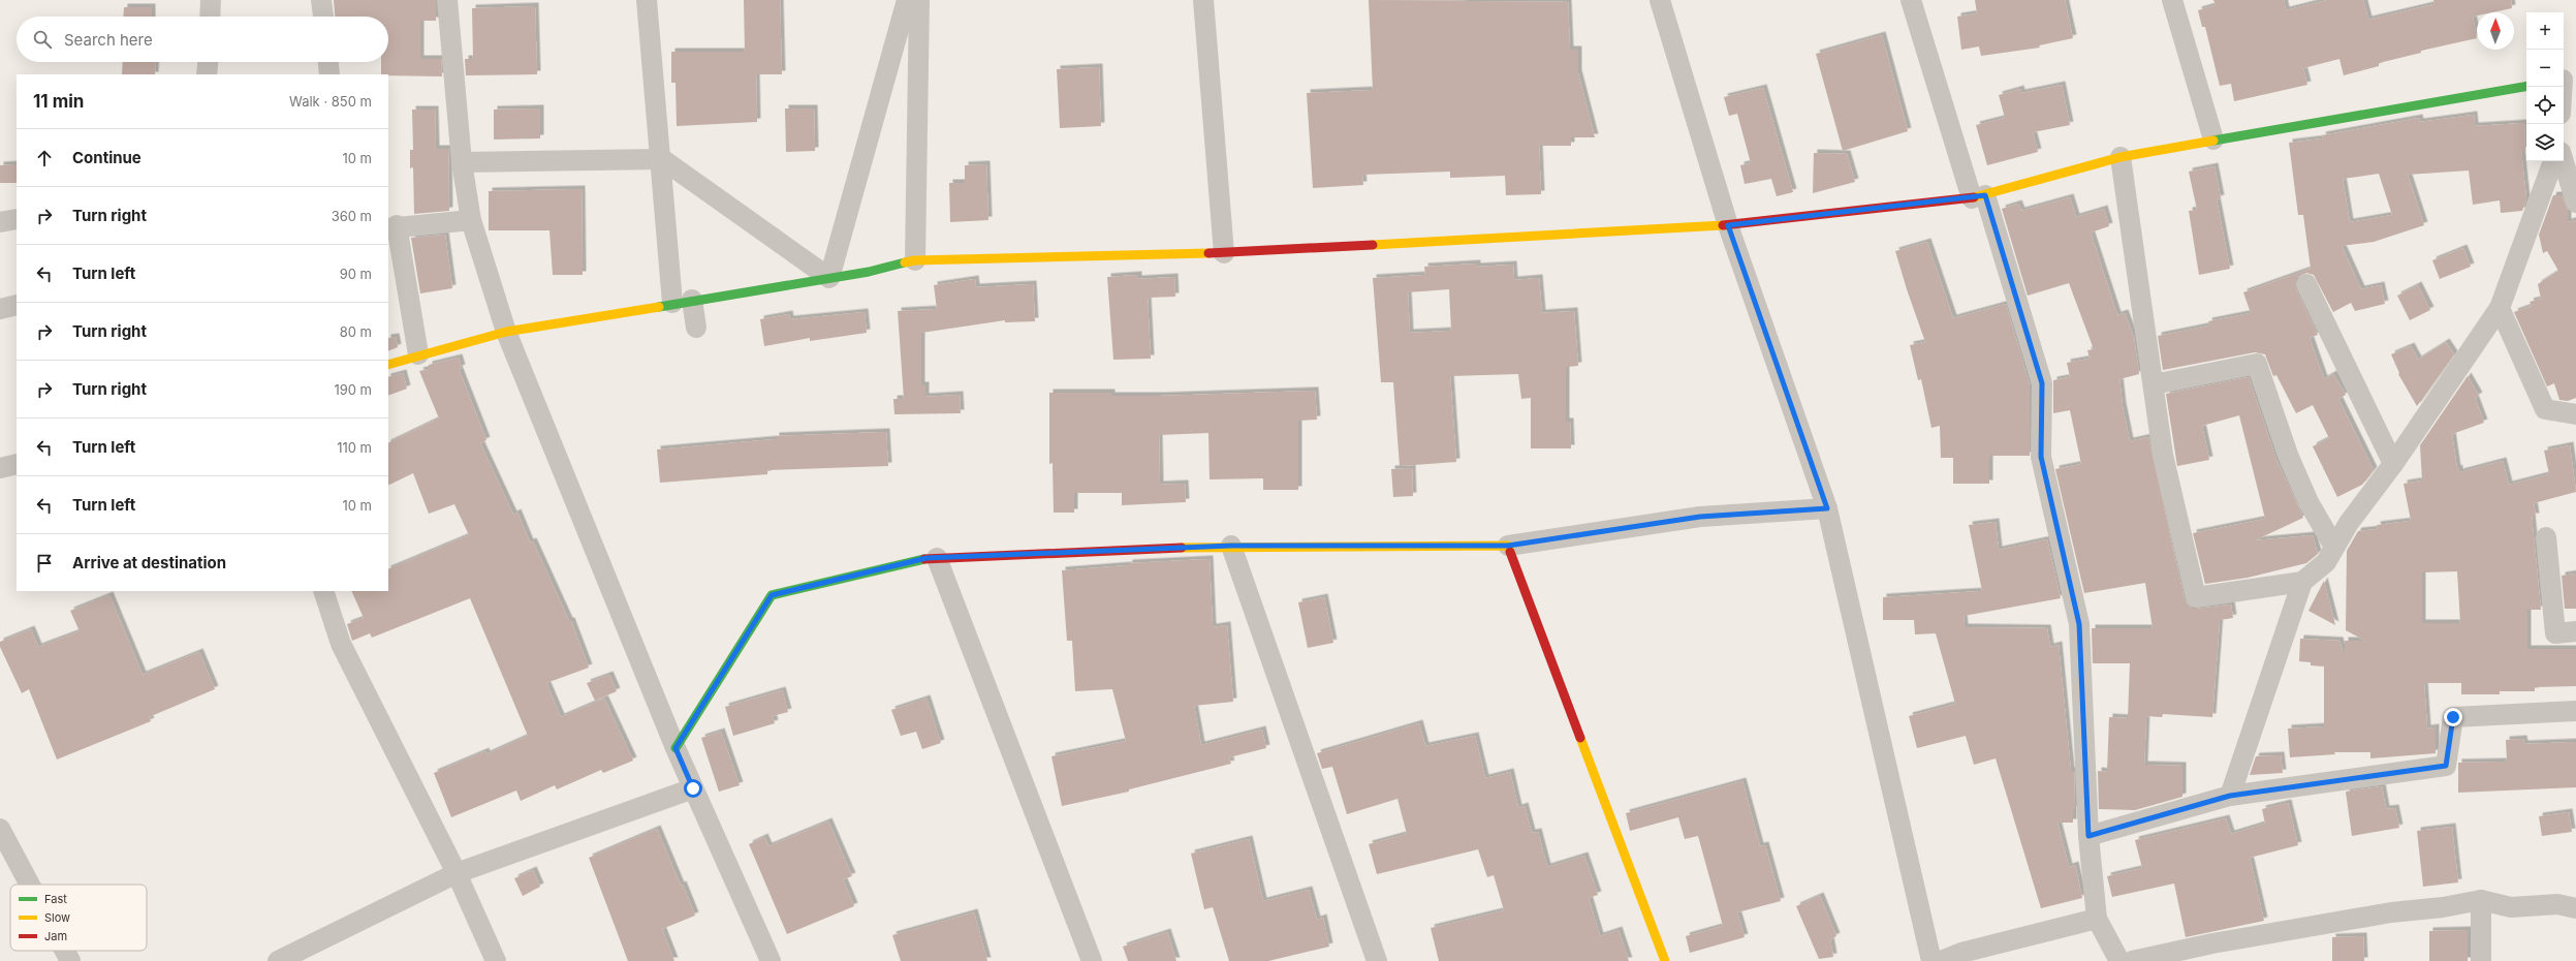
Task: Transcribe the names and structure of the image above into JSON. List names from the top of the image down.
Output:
{
  "legend": ["Fast", "Slow", "Jam"],
  "north": "top",
  "page": {
    "map_buttons": ["+", "−"],
    "search": "Search here",
    "heading": ["11 min", "Walk · 850 m"],
    "list": [
      ["Continue", "10 m"],
      ["Turn right", "360 m"],
      ["Turn left", "90 m"],
      ["Turn right", "80 m"],
      ["Turn right", "190 m"],
      ["Turn left", "110 m"],
      ["Turn left", "10 m"],
      "Arrive at destination"
    ]
  }
}
